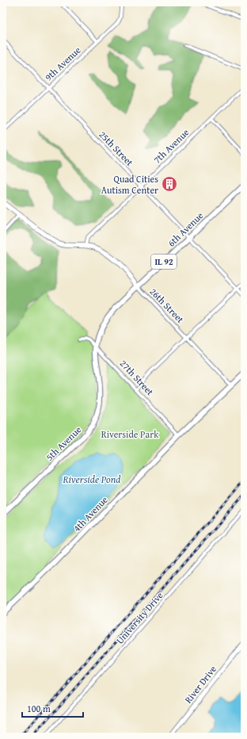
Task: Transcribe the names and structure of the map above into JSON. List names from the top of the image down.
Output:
{
  "streets": {
    "main road": [
      "6th Avenue",
      "IL 92",
      "5th Avenue",
      "4th Avenue"
    ],
    "street": [
      "9th Avenue",
      "7th Avenue",
      "25th Street",
      "26th Street",
      "27th Street",
      "University Drive",
      "River Drive"
    ]
  },
  "crossings": [
    ["9th Avenue", "25th Street"],
    ["7th Avenue", "25th Street"],
    ["7th Avenue", "26th Street"],
    ["25th Street", "6th Avenue"],
    ["6th Avenue", "26th Street"],
    ["6th Avenue", "27th Street"],
    ["6th Avenue", "5th Avenue"],
    ["26th Street", "4th Avenue"],
    ["27th Street", "5th Avenue"],
    ["27th Street", "4th Avenue"]
  ],
  "water": ["Riverside Pond"],
  "parks": ["Riverside Park"],
  "places": {
    "building": ["Quad Cities Autism Center"]
  },
  "scale_bar": "100 m"
}
